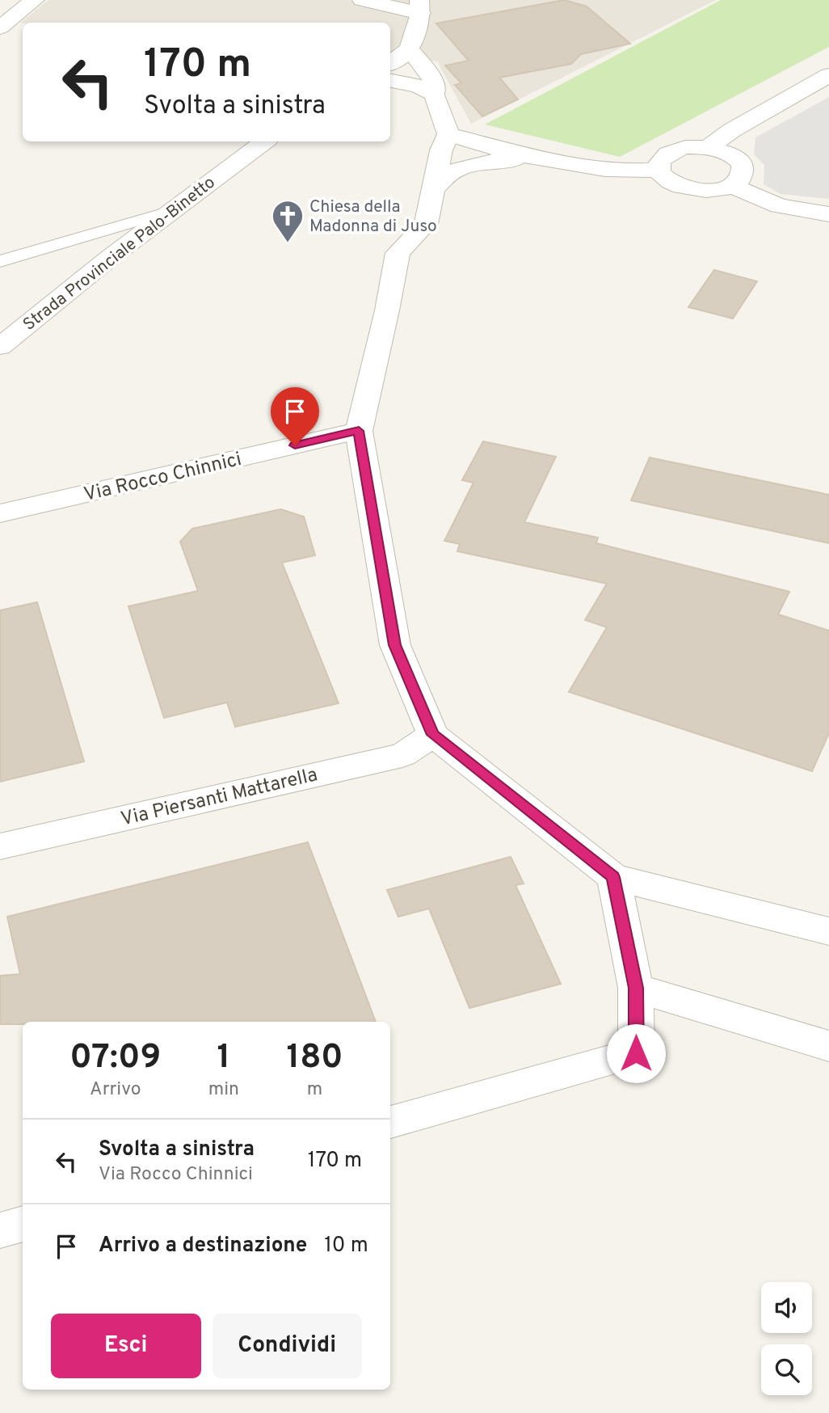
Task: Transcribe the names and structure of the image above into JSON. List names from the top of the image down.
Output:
{
  "streets": {
    "street": ["Strada Provinciale Palo-Binetto", "Via Rocco Chinnici", "Via Piersanti Mattarella"]
  },
  "places": {
    "church": ["Chiesa della Madonna di Juso"]
  },
  "page": {
    "turn": ["170 m", "Svolta a sinistra"],
    "eta": [
      "07:09",
      "Arrivo",
      "1",
      "min",
      "180",
      "m"
    ],
    "list": [
      {
        "name": "Svolta a sinistra",
        "note": "Via Rocco Chinnici",
        "value": "170 m"
      },
      {
        "name": "Arrivo a destinazione",
        "value": "10 m"
      }
    ],
    "buttons": ["Esci", "Condividi"]
  }
}
